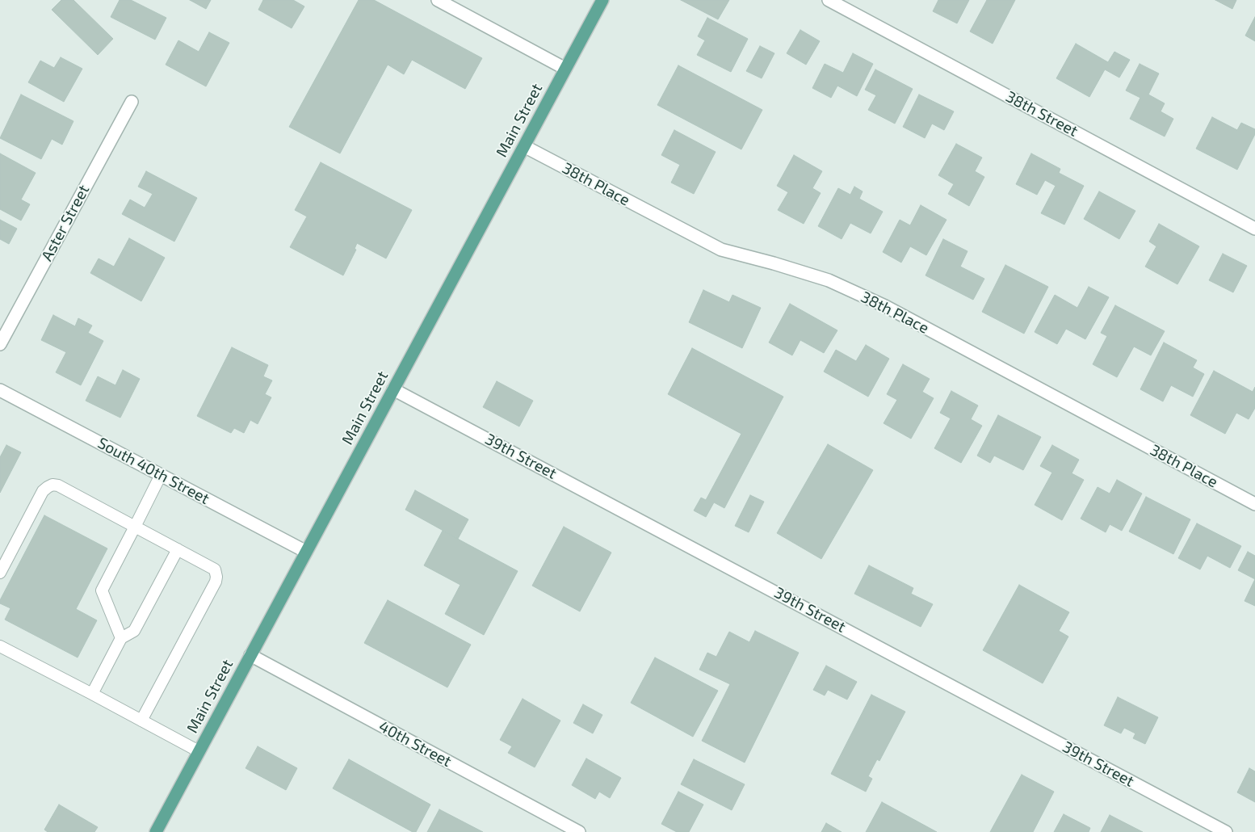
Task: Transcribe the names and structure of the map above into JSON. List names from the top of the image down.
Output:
{
  "streets": {
    "main road": ["Main Street"],
    "street": [
      "38th Street",
      "38th Place",
      "Aster Street",
      "39th Street",
      "South 40th Street",
      "40th Street"
    ]
  },
  "crossings": [
    ["Main Street", "38th Place"],
    ["Main Street", "39th Street"],
    ["Main Street", "South 40th Street"],
    ["Main Street", "40th Street"]
  ]
}
